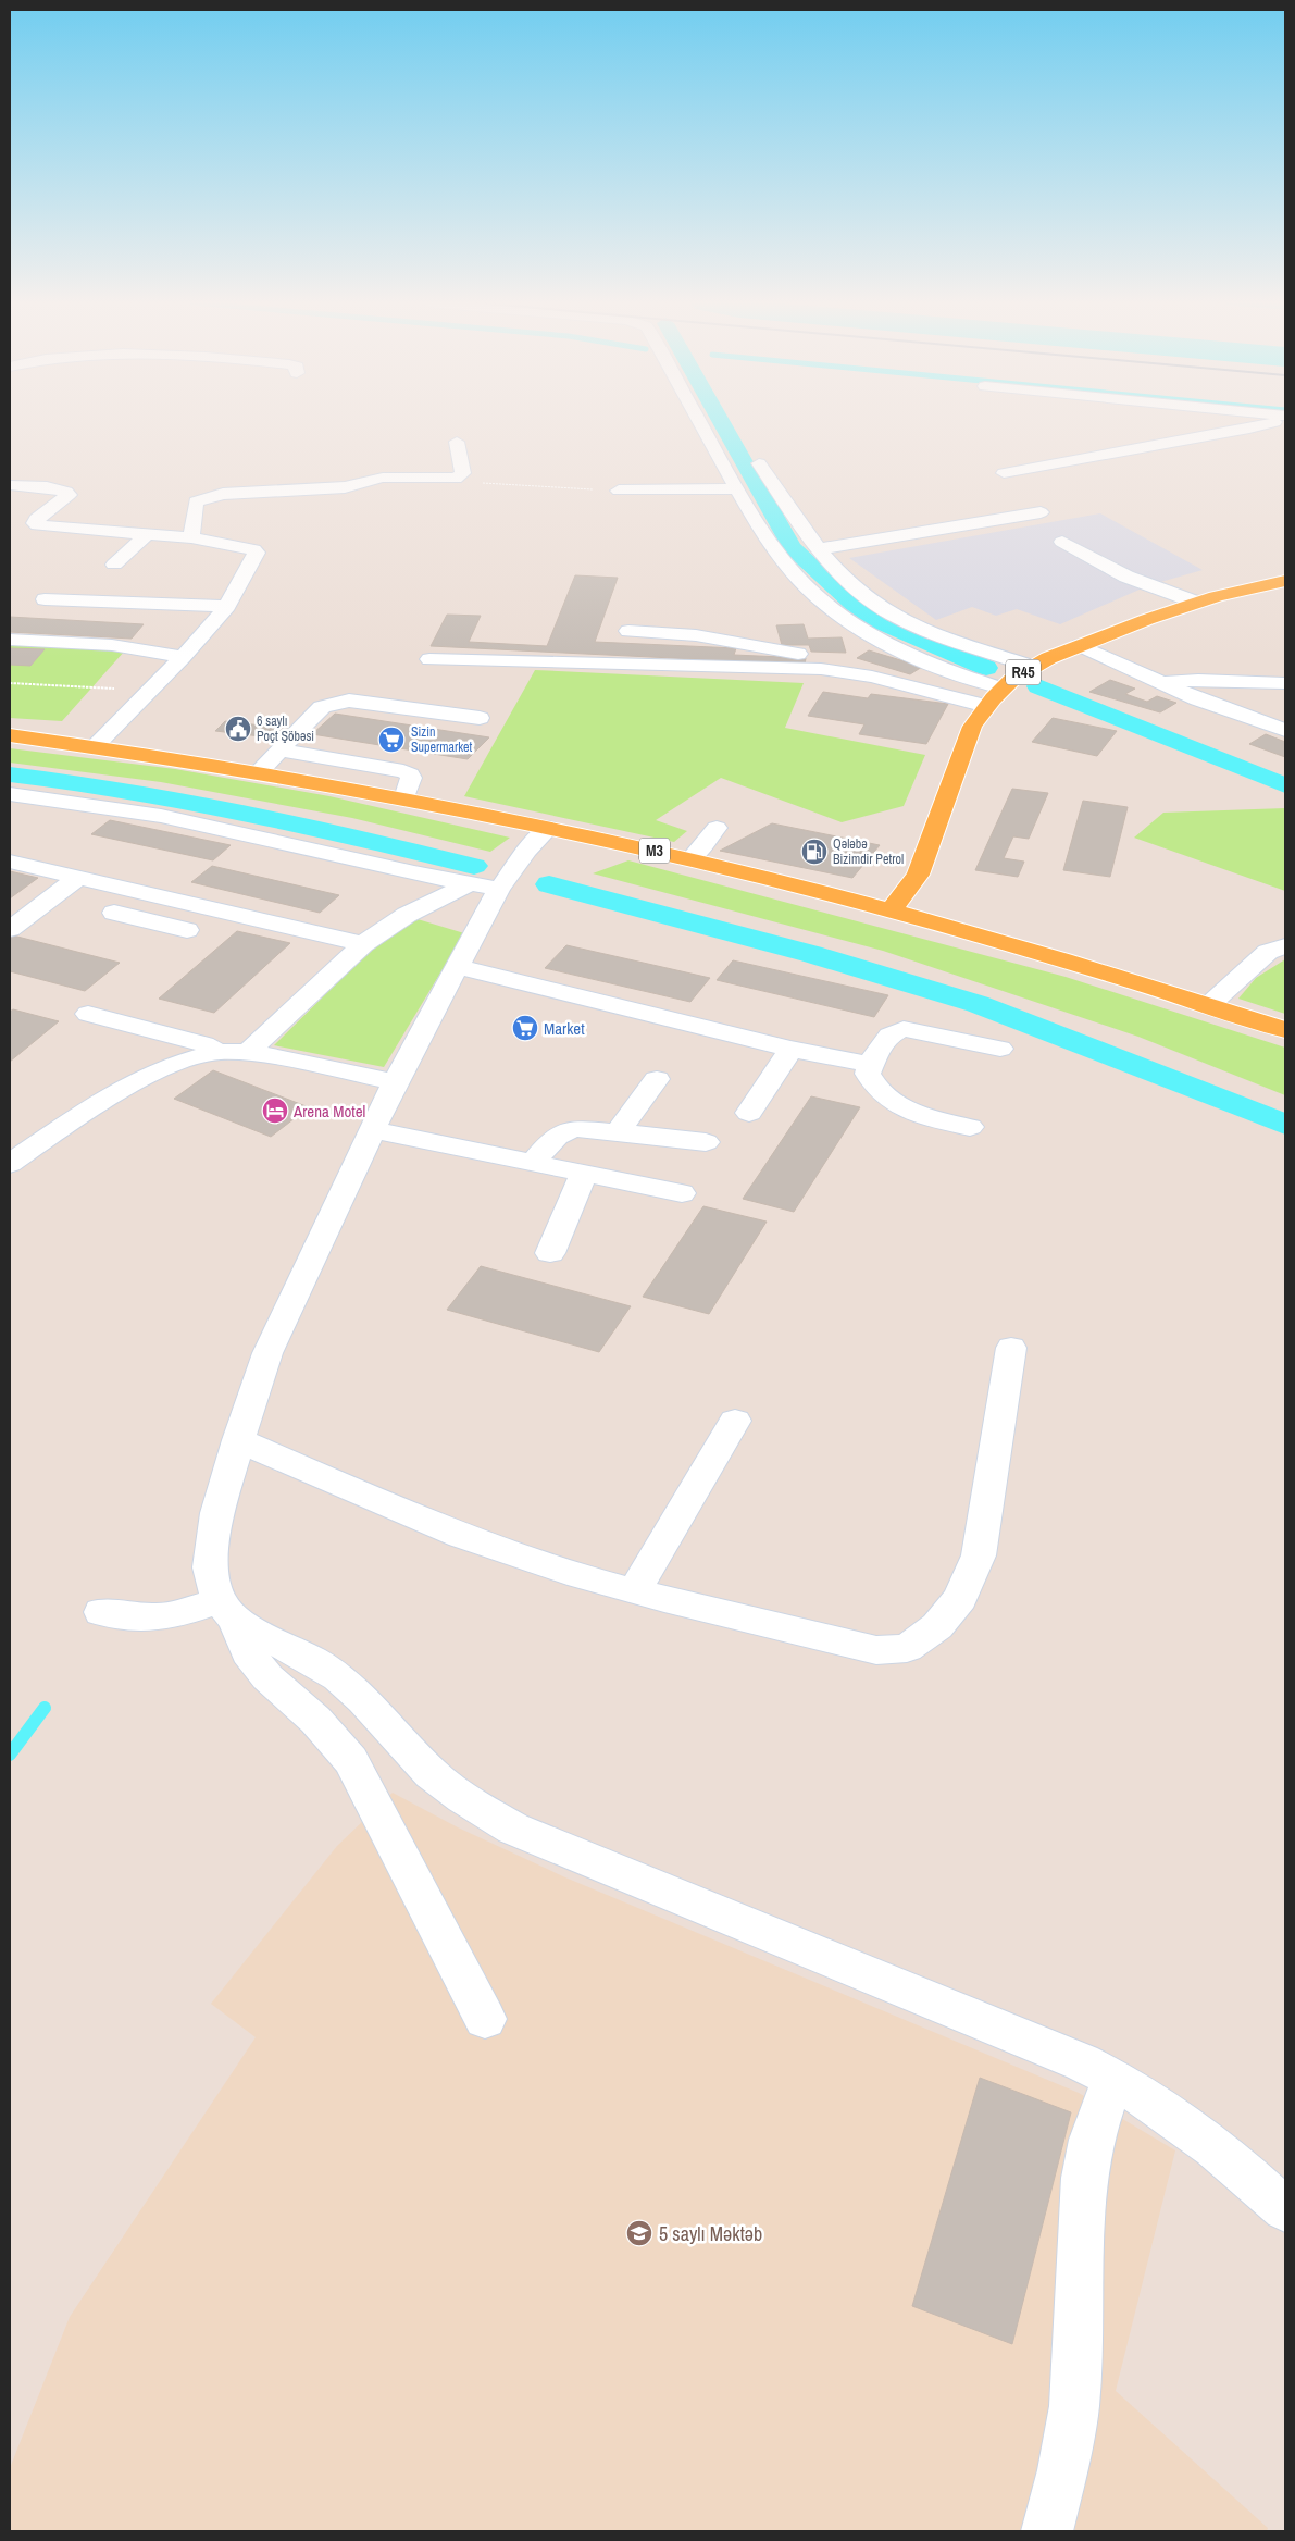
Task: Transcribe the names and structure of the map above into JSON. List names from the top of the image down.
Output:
{
  "streets": {
    "main road": ["R45", "M3"]
  },
  "crossings": [
    ["R45", "M3"]
  ],
  "places": {
    "public building": ["6 saylı Poçt Şöbəsi"],
    "supermarket": ["Sizin Supermarket", "Market"],
    "fuel station": ["Qələbə Bizimdir Petrol"],
    "hotel": ["Arena Motel"],
    "school or university": ["5 saylı Məktəb"]
  }
}
